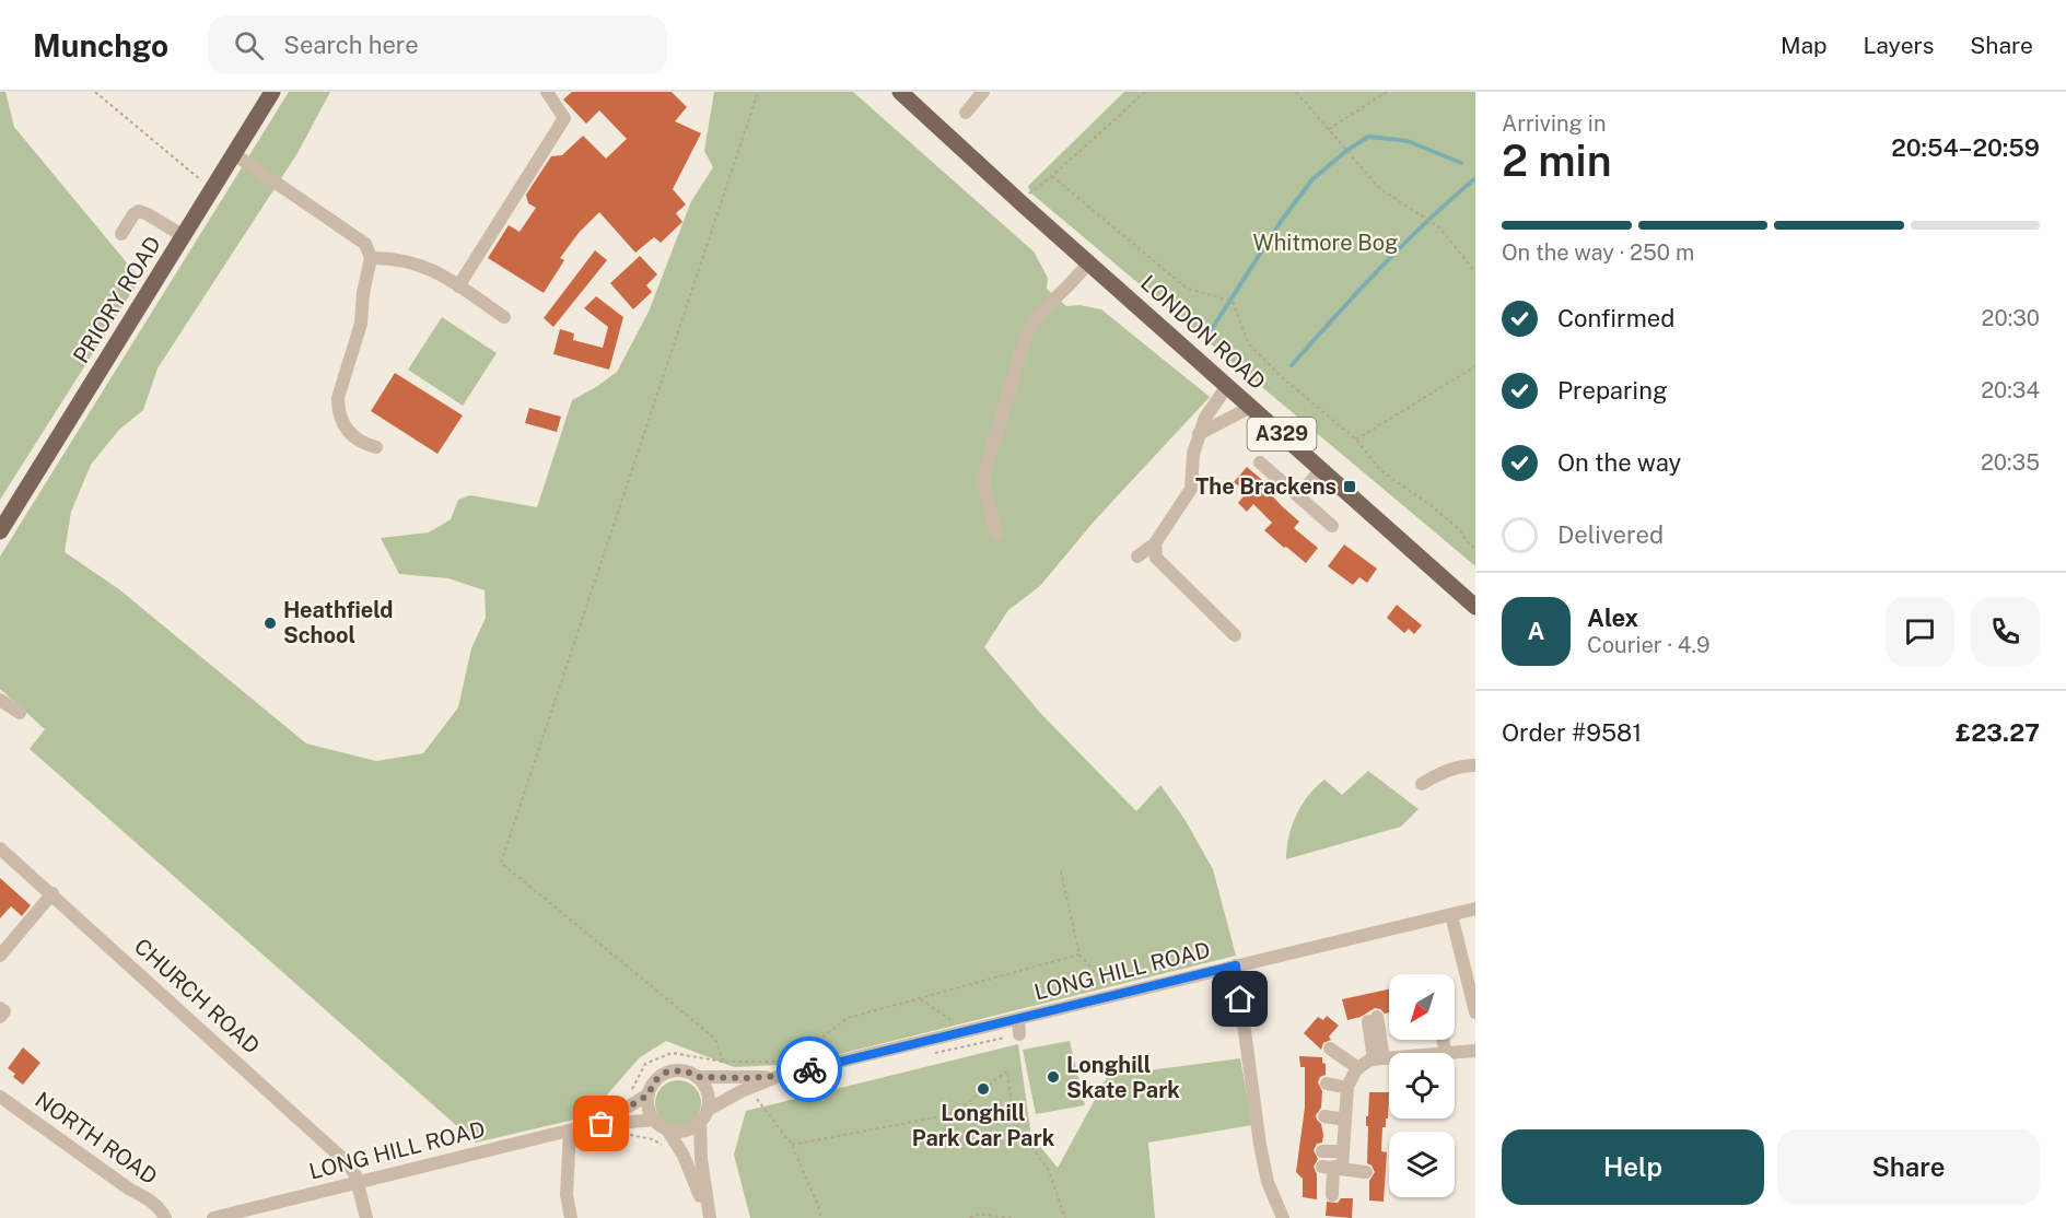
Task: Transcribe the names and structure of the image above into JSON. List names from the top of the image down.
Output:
{
  "streets": {
    "main road": ["PRIORY ROAD", "LONDON ROAD", "A329"],
    "street": ["LONG HILL ROAD", "CHURCH ROAD", "NORTH ROAD"]
  },
  "crossings": [
    ["LONG HILL ROAD", "CHURCH ROAD"]
  ],
  "parks": ["Whitmore Bog"],
  "places": {
    "transit": ["The Brackens"],
    "other": ["Heathfield School", "Longhill Skate Park", "Longhill Park Car Park"]
  },
  "north": "bottom left",
  "page": {
    "header": "Munchgo",
    "search": "Search here",
    "nav": ["Map", "Layers", "Share"],
    "heading": ["2 min", "Arriving in", "20:54–20:59"],
    "panel": [
      "Alex",
      "Courier · 4.9",
      "Order #9581",
      "£23.27"
    ],
    "bar": "On the way · 250 m",
    "list": [
      ["Confirmed", "20:30"],
      ["Preparing", "20:34"],
      ["On the way", "20:35"],
      "Delivered"
    ],
    "round": "A",
    "buttons": ["Help", "Share"]
  }
}
